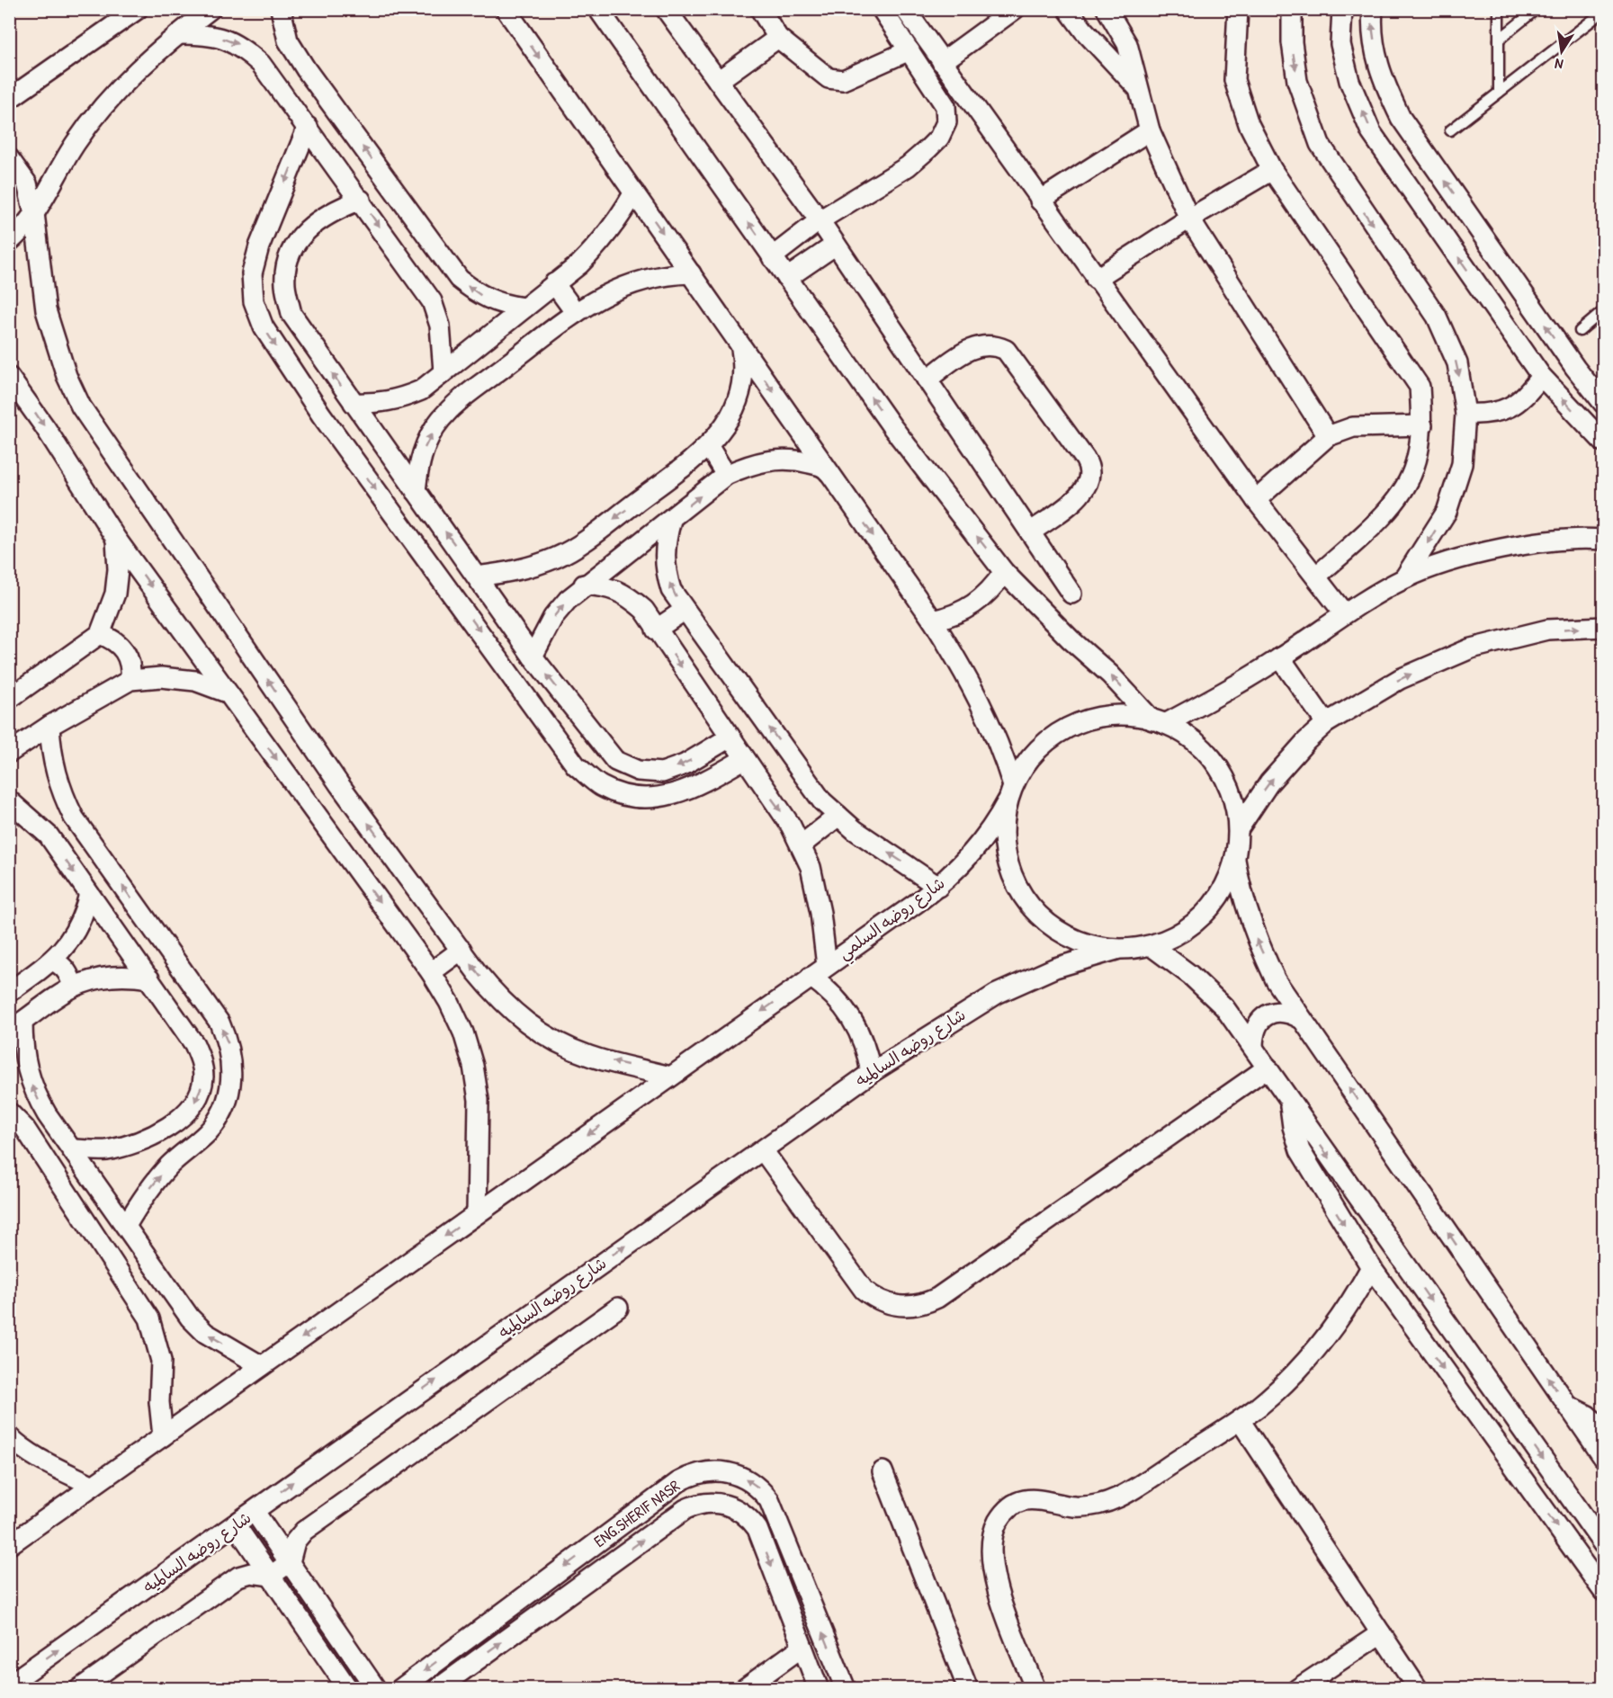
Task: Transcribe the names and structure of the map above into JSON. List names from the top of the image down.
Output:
{
  "streets": {
    "street": ["شارع روضه السلمي", "شارع روضه السالميه", "ENG.SHERIF NASR"]
  },
  "north": "bottom"
}
